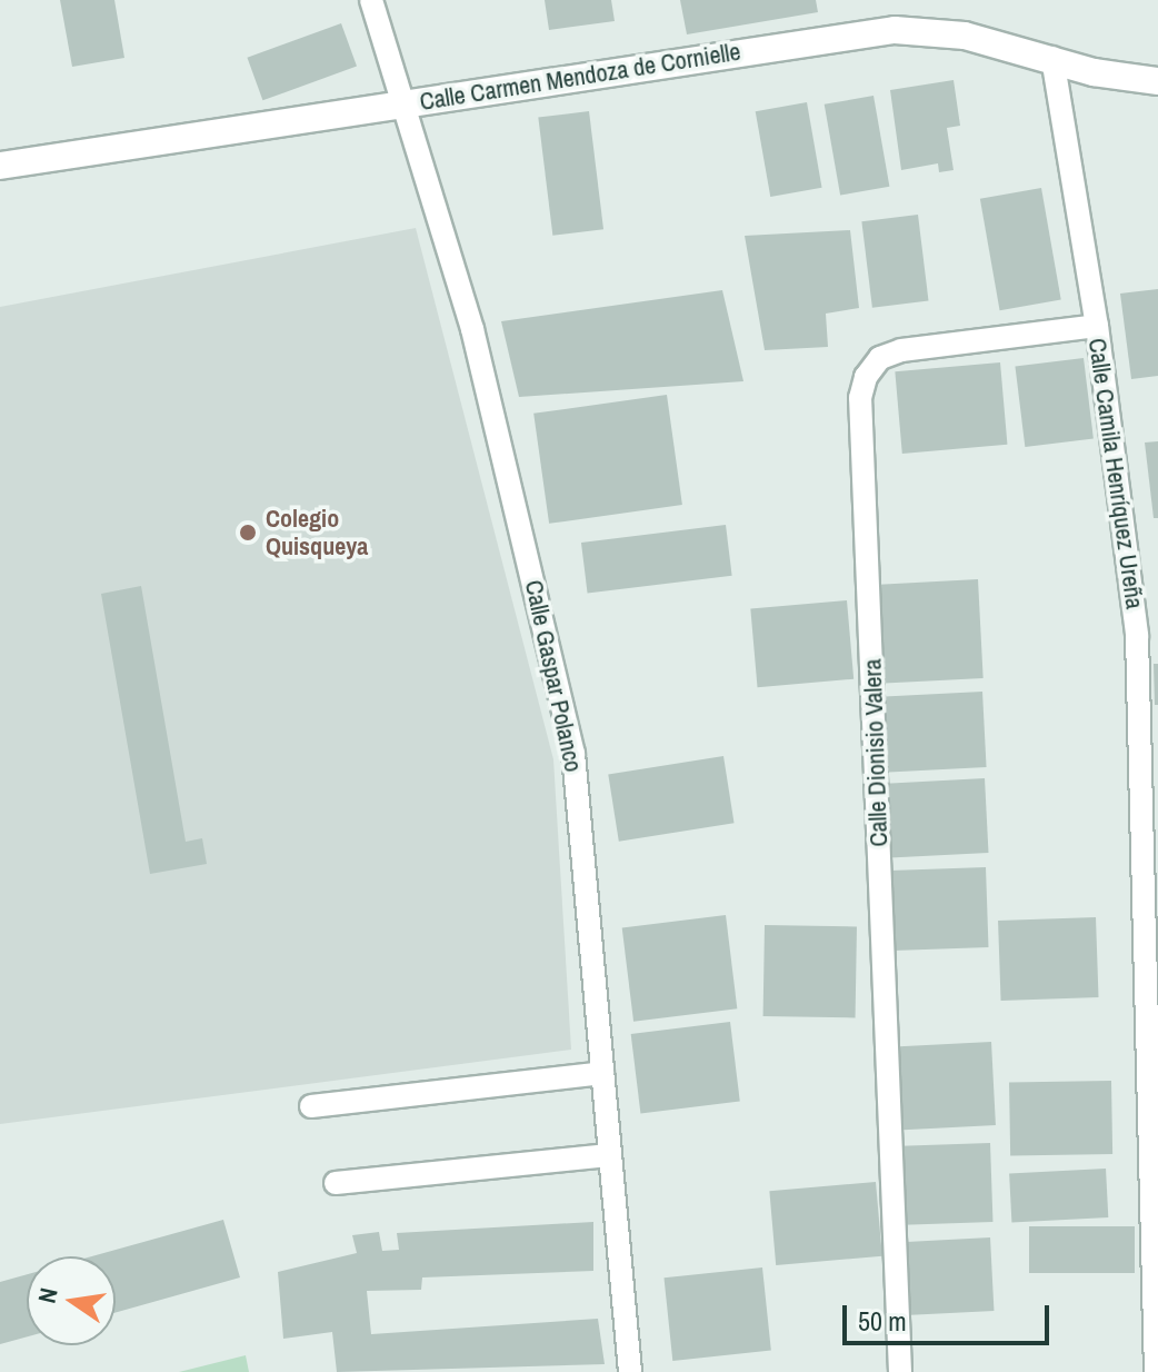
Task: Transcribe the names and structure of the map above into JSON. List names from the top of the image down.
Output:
{
  "streets": {
    "street": [
      "Calle Carmen Mendoza de Cornielle",
      "Calle Camila Henríquez Ureña",
      "Calle Gaspar Polanco",
      "Calle Dionisio Valera"
    ]
  },
  "crossings": [
    ["Calle Carmen Mendoza de Cornielle", "Calle Camila Henríquez Ureña"],
    ["Calle Carmen Mendoza de Cornielle", "Calle Gaspar Polanco"],
    ["Calle Camila Henríquez Ureña", "Calle Dionisio Valera"]
  ],
  "places": ["Colegio Quisqueya"],
  "scale_bar": "50 m",
  "north": "left"
}
